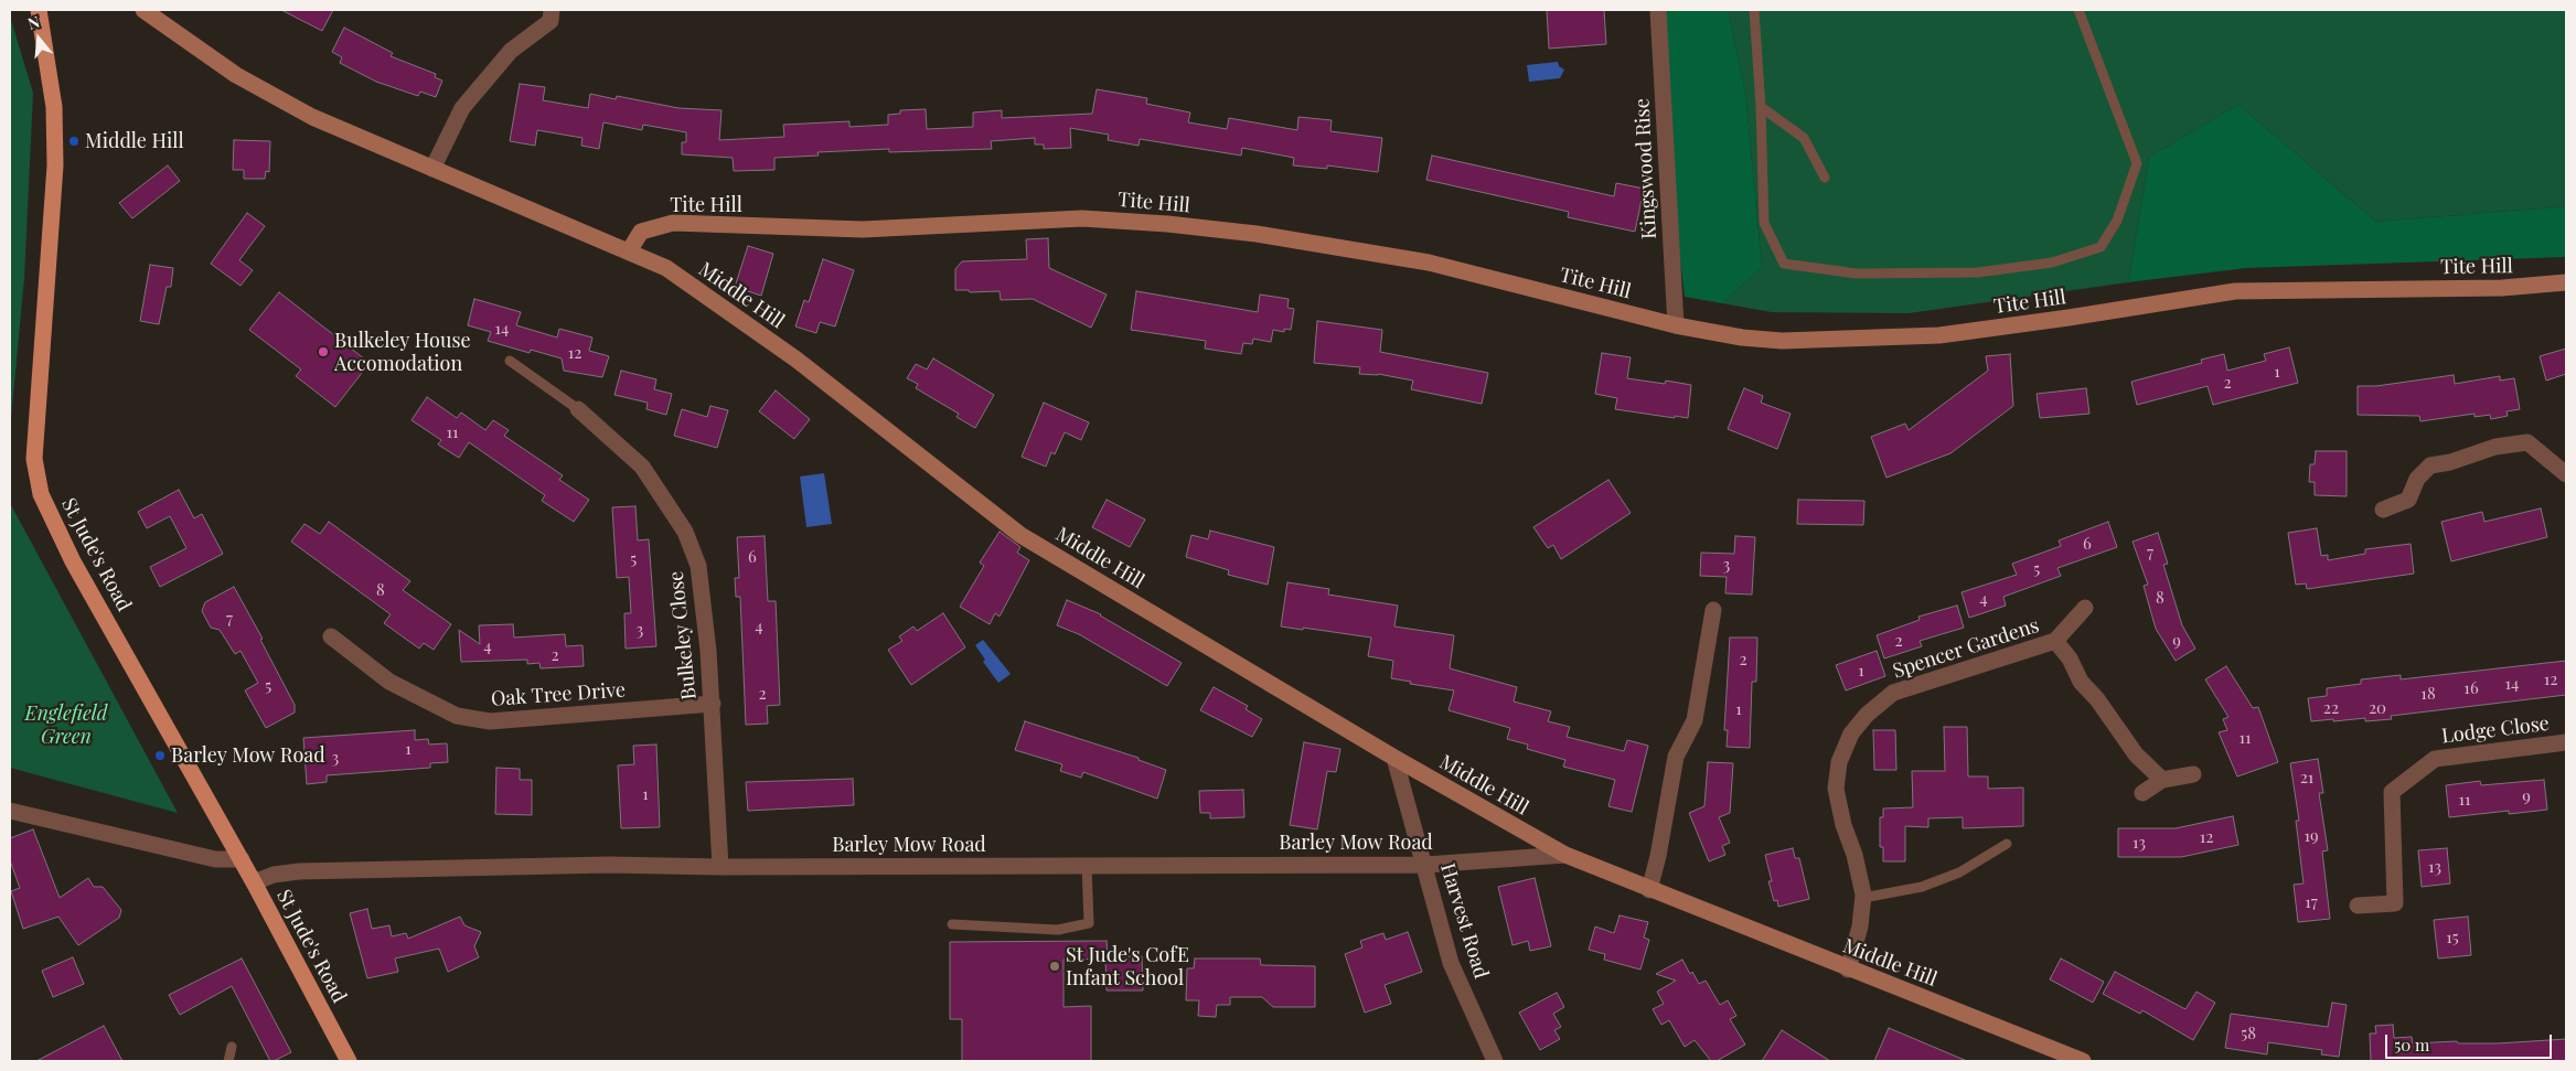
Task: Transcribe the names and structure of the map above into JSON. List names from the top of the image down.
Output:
{
  "streets": {
    "main road": ["St Jude's Road"],
    "street": [
      "Kingswood Rise",
      "Tite Hill",
      "Middle Hill",
      "Bulkeley Close",
      "Spencer Gardens",
      "Oak Tree Drive",
      "Lodge Close",
      "Barley Mow Road",
      "Harvest Road"
    ]
  },
  "crossings": [
    ["Kingswood Rise", "Tite Hill"],
    ["Tite Hill", "Middle Hill"],
    ["Middle Hill", "Spencer Gardens"],
    ["Middle Hill", "Barley Mow Road"],
    ["Middle Hill", "Harvest Road"],
    ["St Jude's Road", "Barley Mow Road"],
    ["Bulkeley Close", "Oak Tree Drive"],
    ["Bulkeley Close", "Barley Mow Road"],
    ["Barley Mow Road", "Harvest Road"]
  ],
  "parks": ["Englefield Green"],
  "places": [
    "Middle Hill",
    "Bulkeley House Accomodation",
    "Barley Mow Road",
    "St Jude's CofE Infant School"
  ],
  "house_numbers": [
    "14",
    "12",
    "1",
    "2",
    "11",
    "6",
    "7",
    "6",
    "5",
    "3",
    "5",
    "8",
    "8",
    "4",
    "7",
    "4",
    "3",
    "2",
    "9",
    "4",
    "2",
    "2",
    "1",
    "12",
    "14",
    "5",
    "16",
    "2",
    "18",
    "22",
    "20",
    "1",
    "11",
    "1",
    "3",
    "21",
    "1",
    "9",
    "11",
    "19",
    "12",
    "13",
    "13",
    "17",
    "15",
    "58"
  ],
  "scale_bar": "50 m",
  "north": "top"
}
